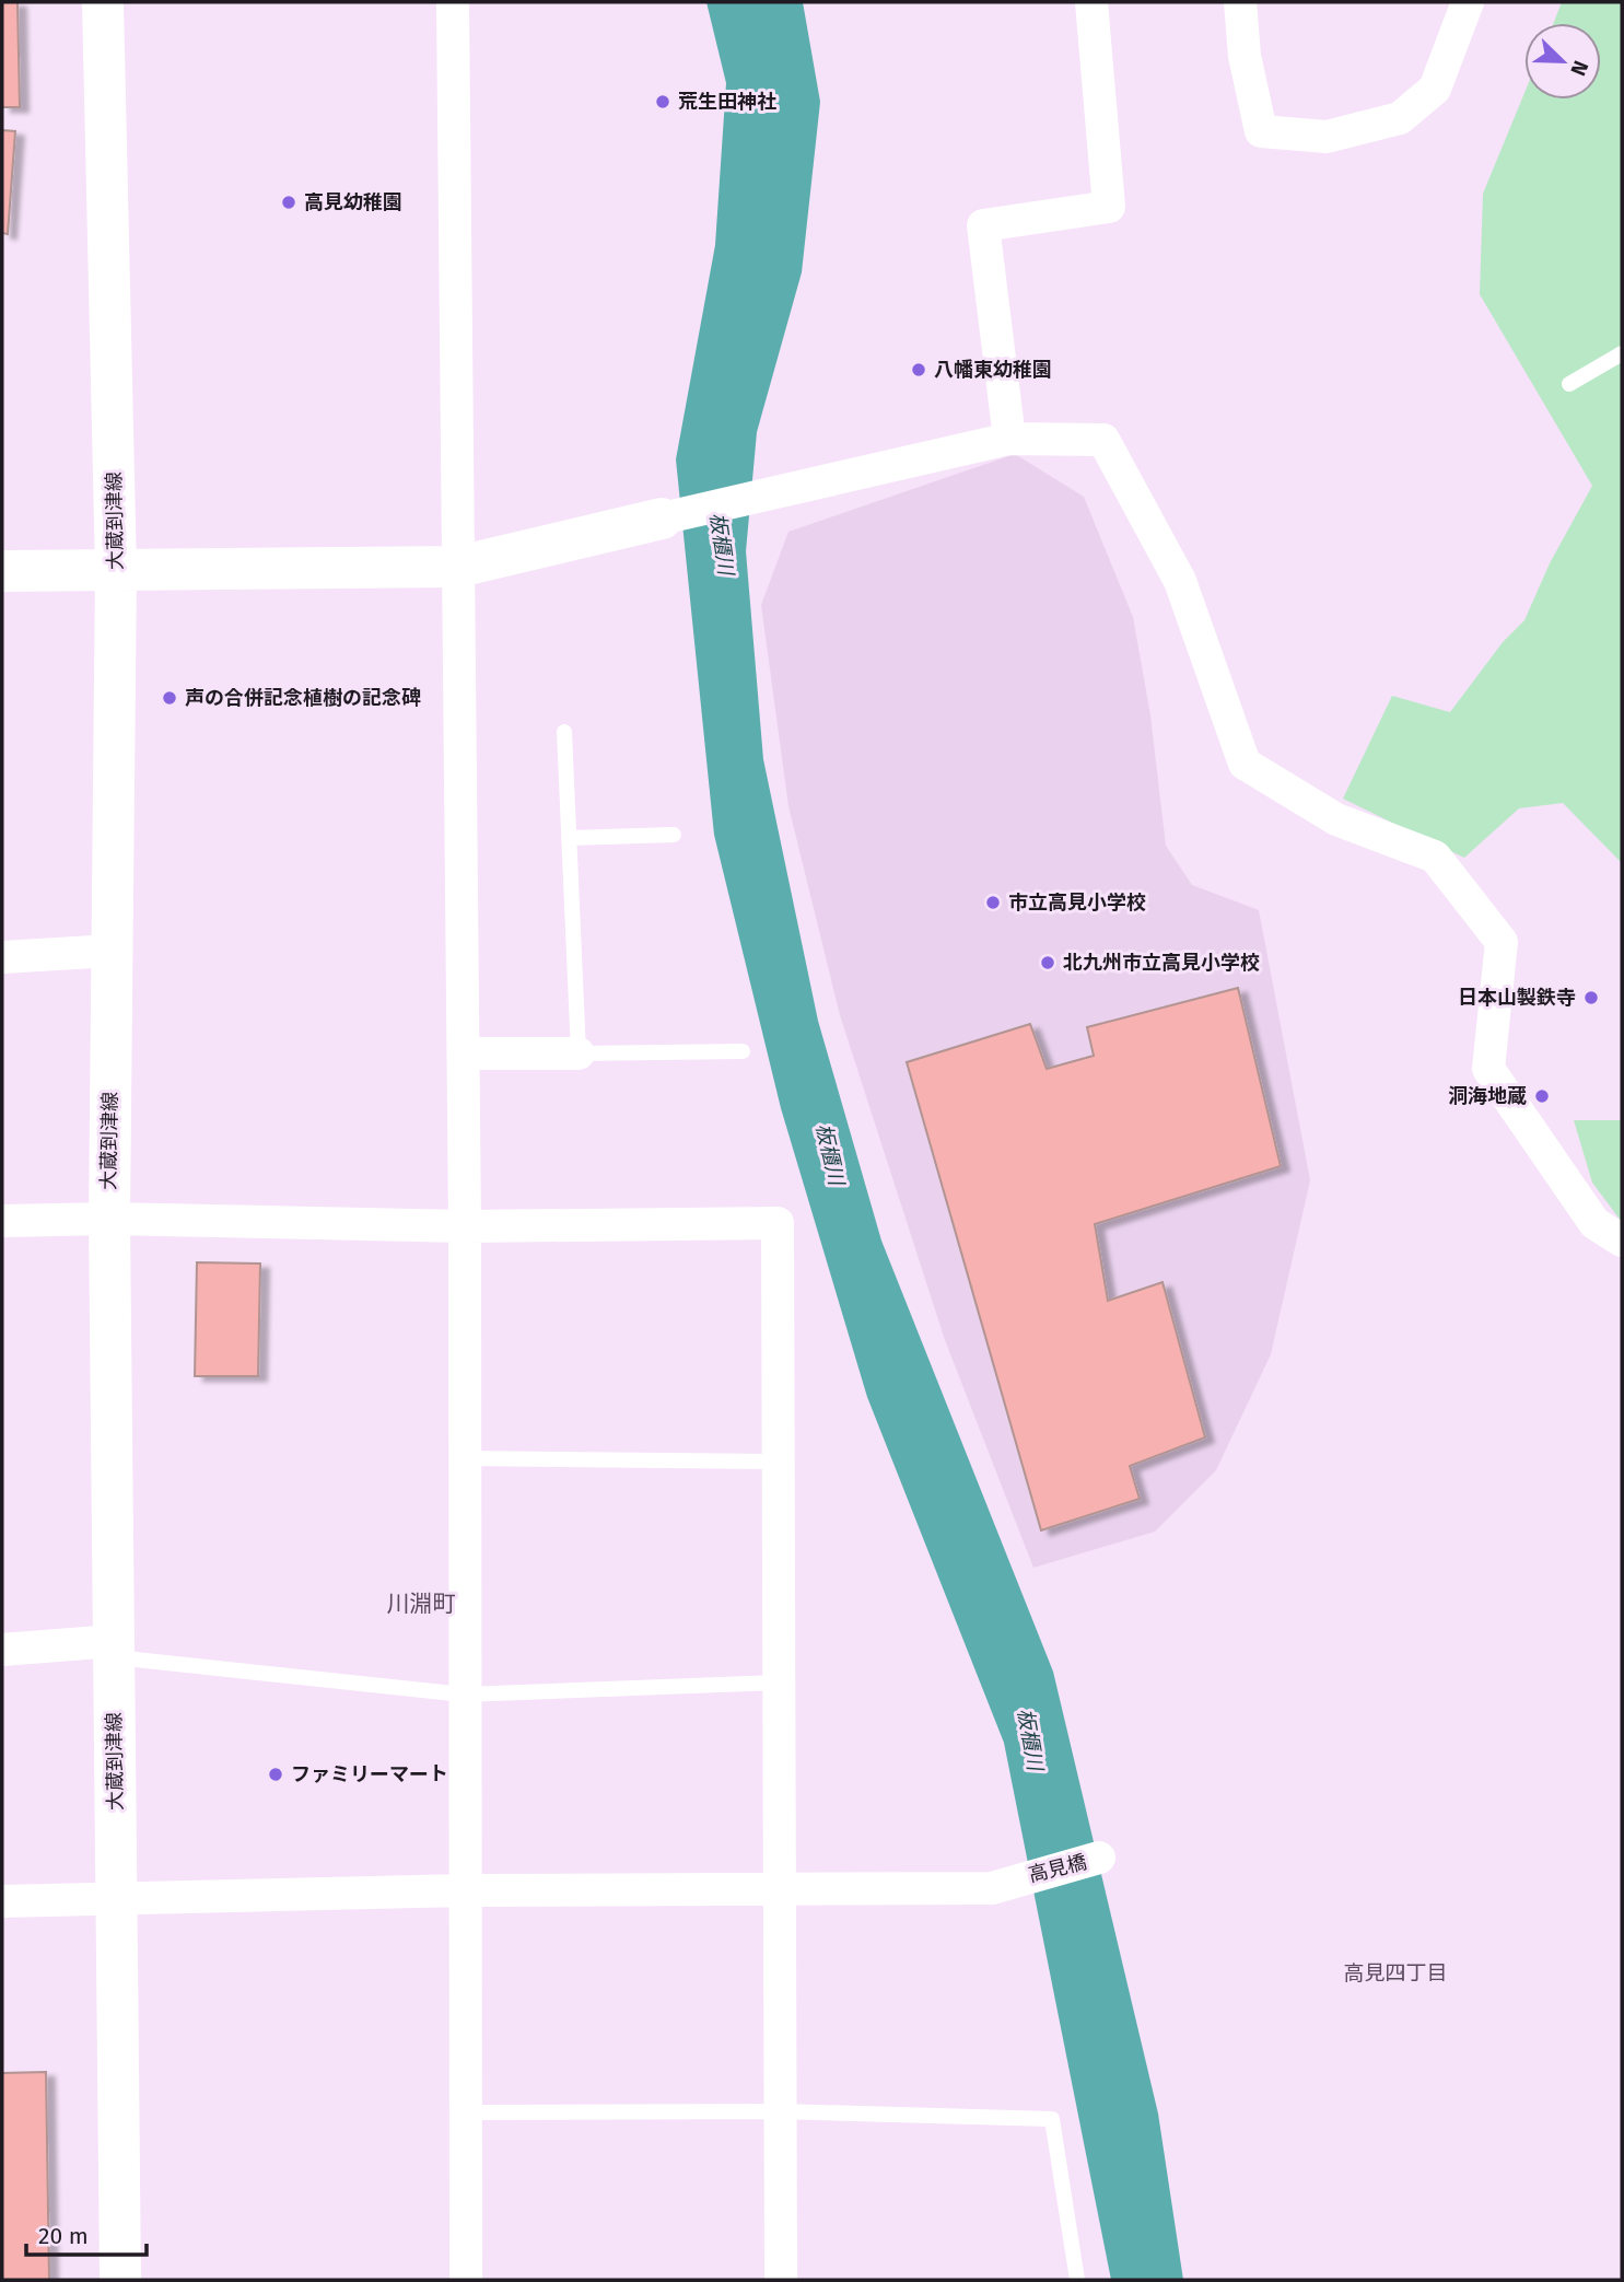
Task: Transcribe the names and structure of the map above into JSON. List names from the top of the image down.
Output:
{
  "streets": {
    "main road": ["大蔵到津線"],
    "street": ["高見橋"]
  },
  "crossings": [
    ["大蔵到津線", "高見橋"]
  ],
  "districts": ["川淵町", "高見四丁目"],
  "water": ["板櫃川"],
  "places": [
    "荒生田神社",
    "高見幼稚園",
    "八幡東幼稚園",
    "声の合併記念植樹の記念碑",
    "市立高見小学校",
    "北九州市立高見小学校",
    "日本山製鉄寺",
    "洞海地蔵",
    "ファミリーマート"
  ],
  "scale_bar": "20 m",
  "north": "bottom right"
}
